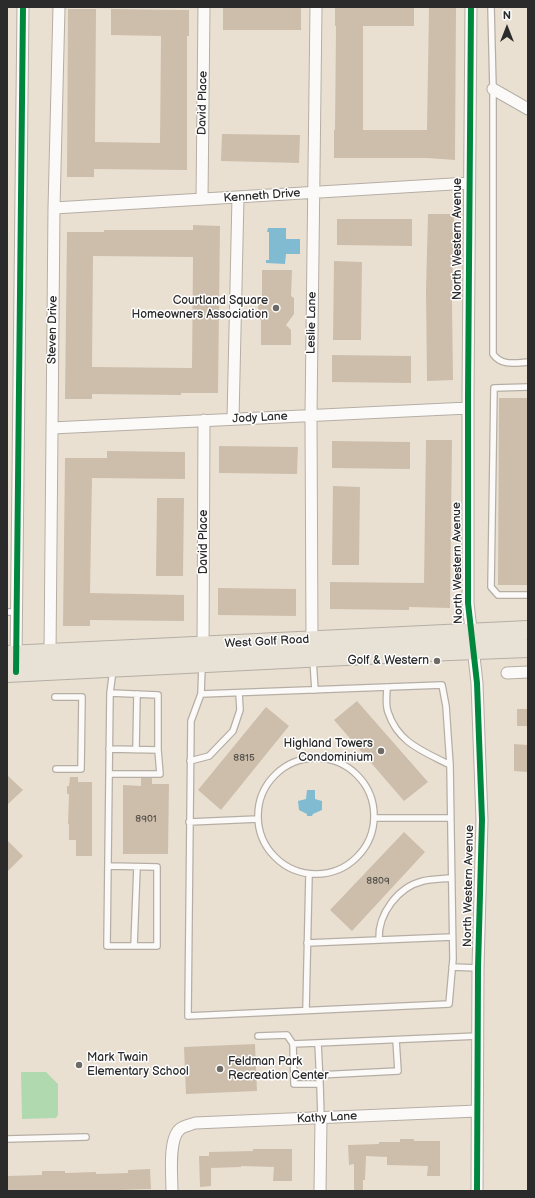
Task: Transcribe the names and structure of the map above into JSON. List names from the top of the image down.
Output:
{
  "streets": {
    "main road": ["West Golf Road"],
    "street": [
      "David Place",
      "Kenneth Drive",
      "North Western Avenue",
      "Leslie Lane",
      "Steven Drive",
      "Jody Lane",
      "Kathy Lane"
    ]
  },
  "crossings": [
    ["David Place", "Kenneth Drive"],
    ["David Place", "Jody Lane"],
    ["David Place", "West Golf Road"],
    ["Kenneth Drive", "North Western Avenue"],
    ["Kenneth Drive", "Leslie Lane"],
    ["Kenneth Drive", "Steven Drive"],
    ["North Western Avenue", "Jody Lane"],
    ["North Western Avenue", "West Golf Road"],
    ["North Western Avenue", "Kathy Lane"],
    ["Leslie Lane", "Jody Lane"],
    ["Leslie Lane", "West Golf Road"],
    ["Steven Drive", "Jody Lane"],
    ["Steven Drive", "West Golf Road"]
  ],
  "places": [
    "Courtland Square Homeowners Association",
    "Golf & Western",
    "Highland Towers Condominium",
    "Mark Twain Elementary School",
    "Feldman Park Recreation Center"
  ],
  "house_numbers": ["8815", "8901", "8809"],
  "north": "top"
}
